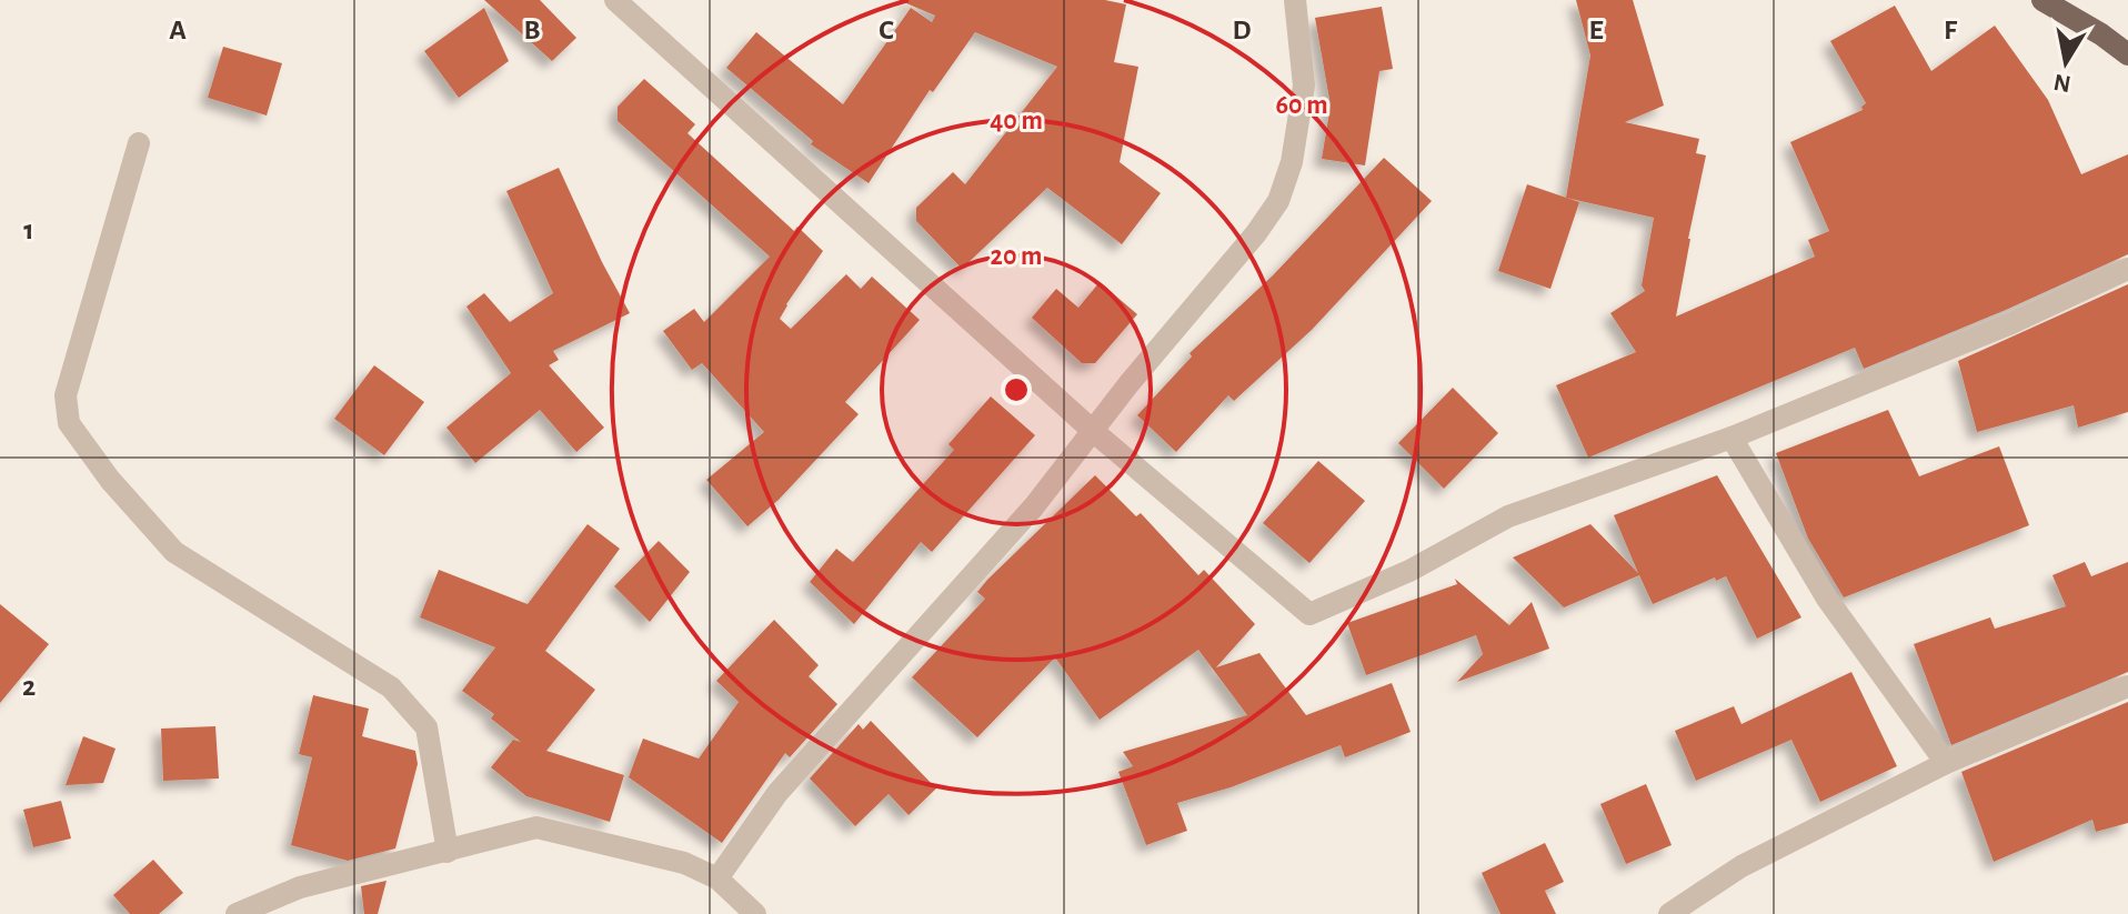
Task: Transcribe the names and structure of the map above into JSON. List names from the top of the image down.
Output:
{
  "north": "bottom",
  "grid": {
    "columns": [
      "A",
      "B",
      "C",
      "D",
      "E",
      "F"
    ],
    "rows": ["1", "2"]
  },
  "rings": ["60 m", "40 m", "20 m"]
}
